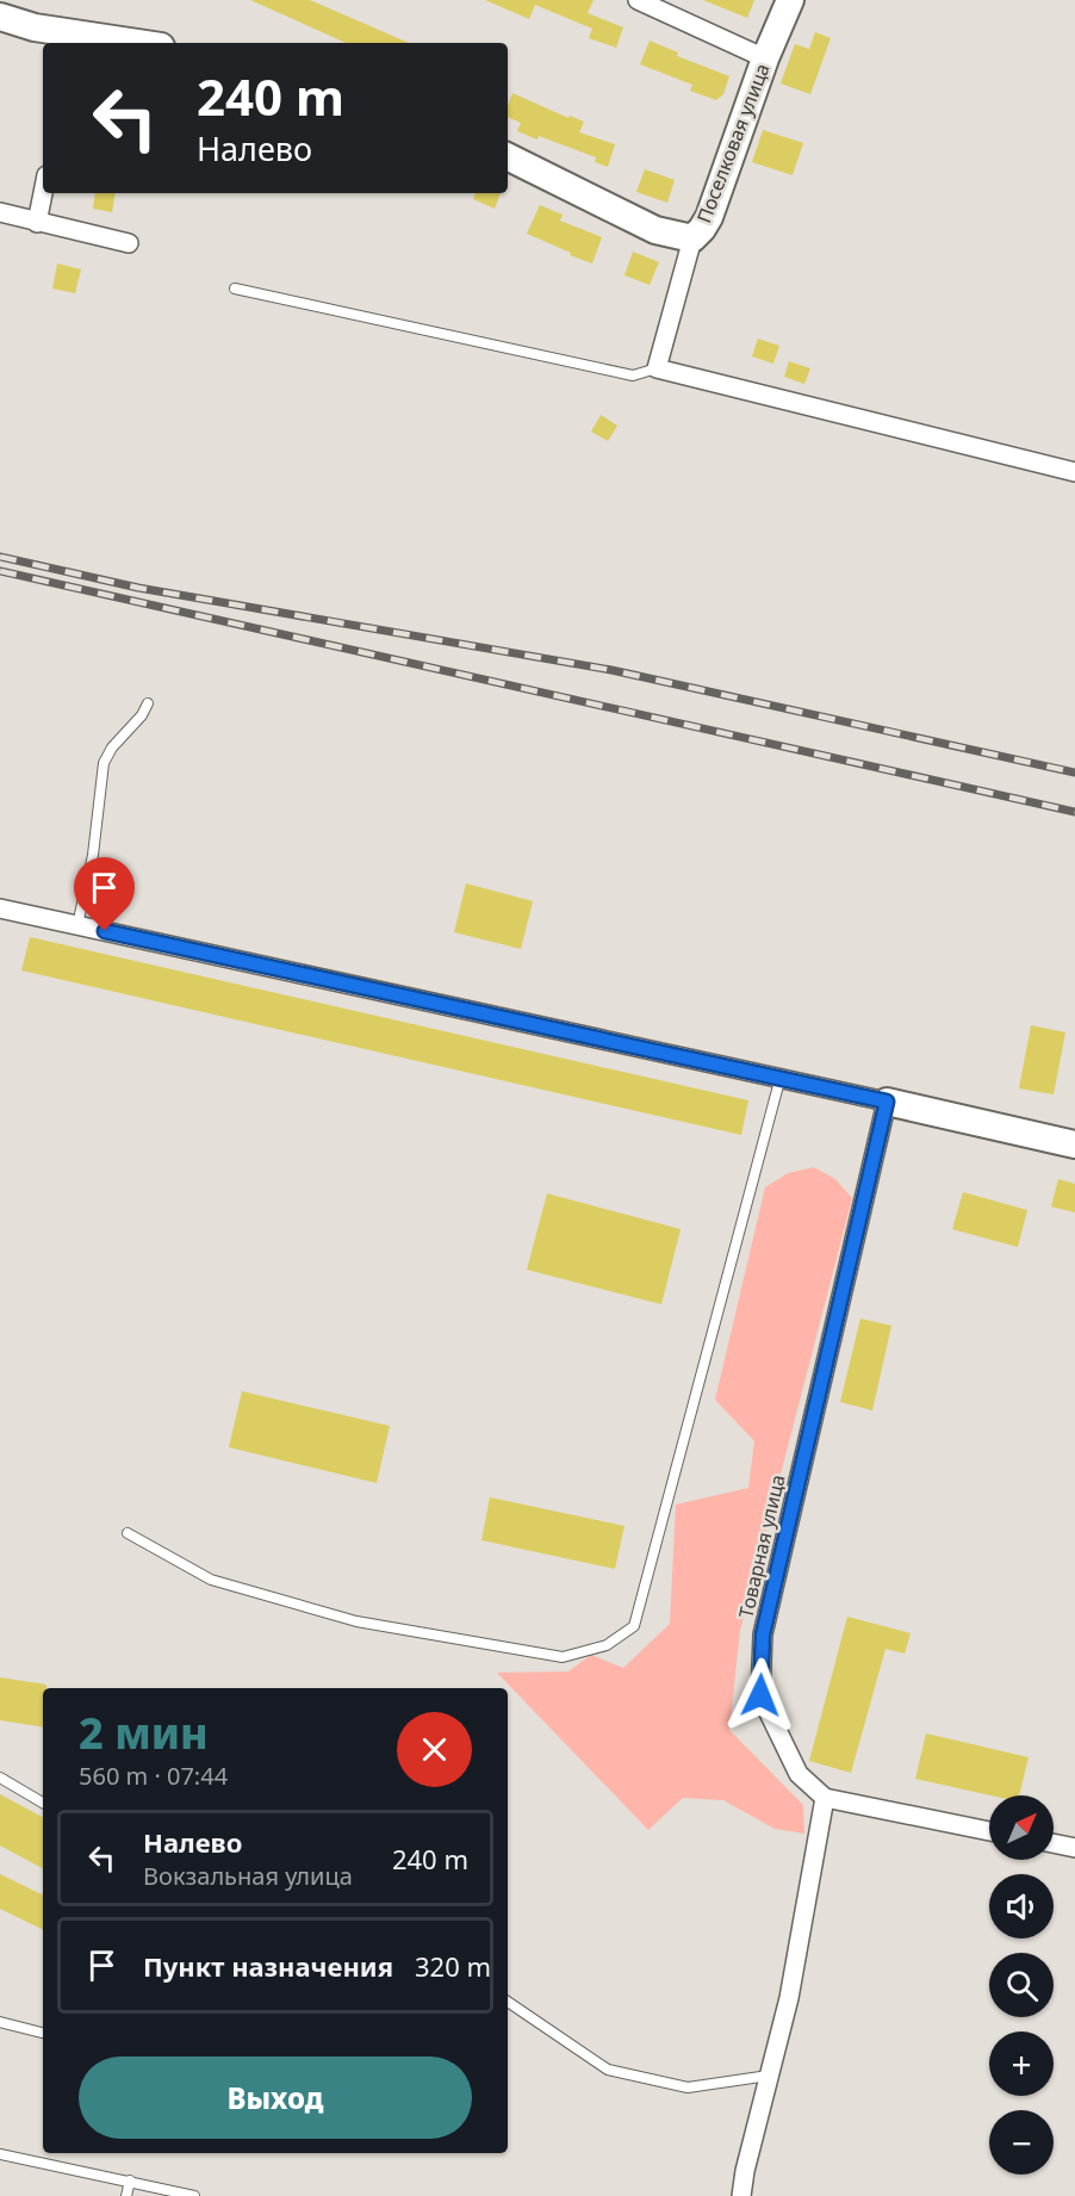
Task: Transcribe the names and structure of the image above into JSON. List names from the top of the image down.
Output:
{
  "streets": {
    "street": ["Поселковая улица", "Товарная улица"]
  },
  "north": "top right",
  "page": {
    "turn": ["240 m", "Налево"],
    "heading": ["2 мин", "560 m · 07:44"],
    "map_buttons": ["+", "−"],
    "list": [
      {
        "name": "Налево",
        "note": "Вокзальная улица",
        "value": "240 m"
      },
      {
        "name": "Пункт назначения",
        "value": "320 m"
      }
    ],
    "buttons": "Выход"
  }
}
